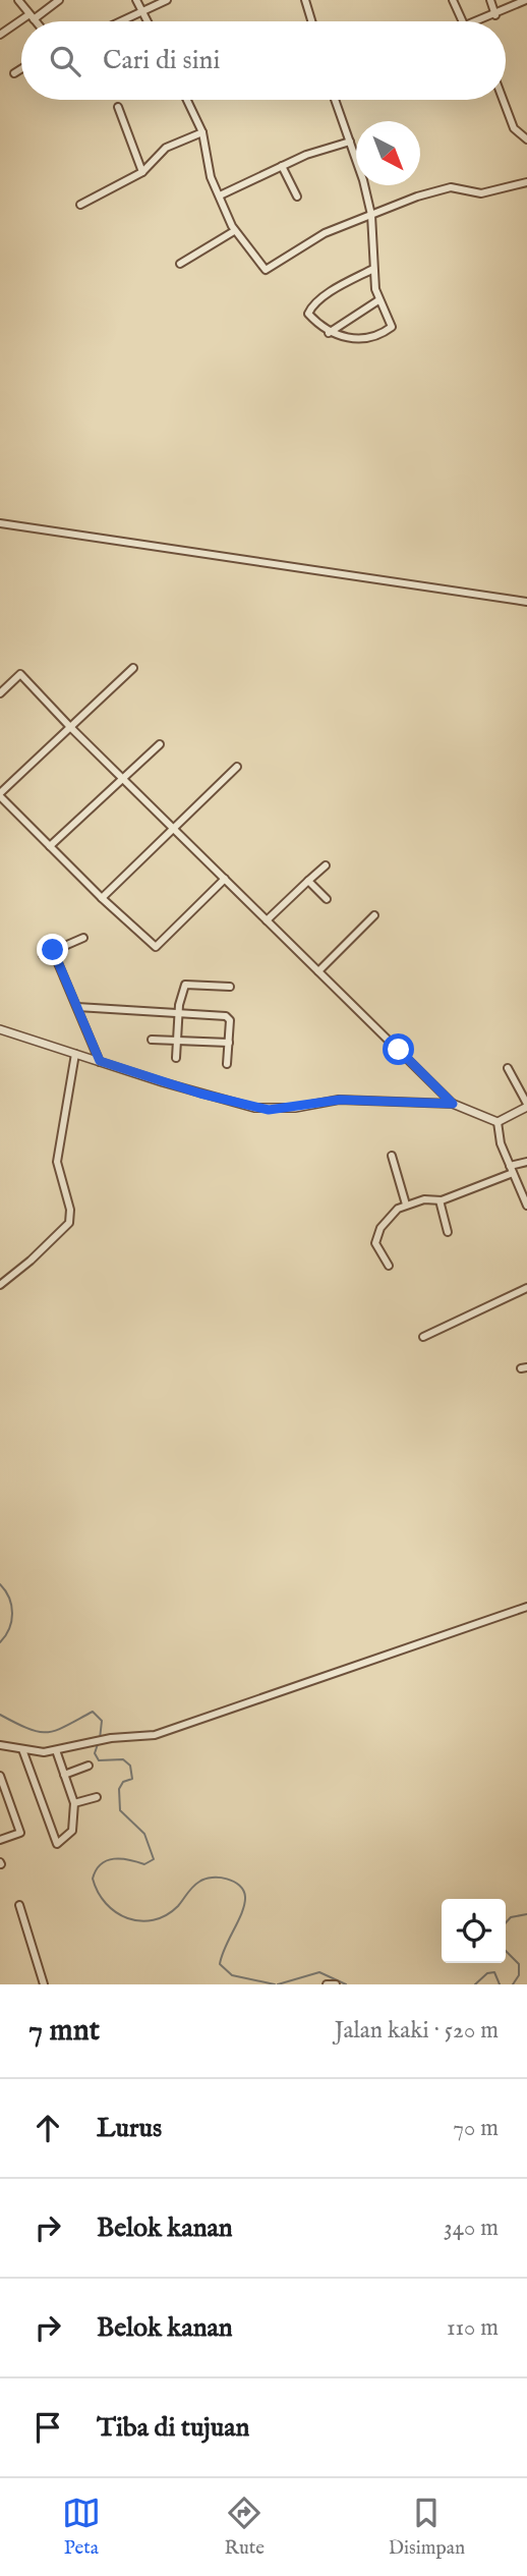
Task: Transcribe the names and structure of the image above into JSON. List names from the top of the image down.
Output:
{
  "north": "bottom right",
  "page": {
    "search": "Cari di sini",
    "heading": ["7 mnt", "Jalan kaki · 520 m"],
    "list": [
      ["Lurus", "70 m"],
      ["Belok kanan", "340 m"],
      ["Belok kanan", "110 m"],
      "Tiba di tujuan"
    ],
    "nav": ["Peta", "Rute", "Disimpan"]
  }
}
